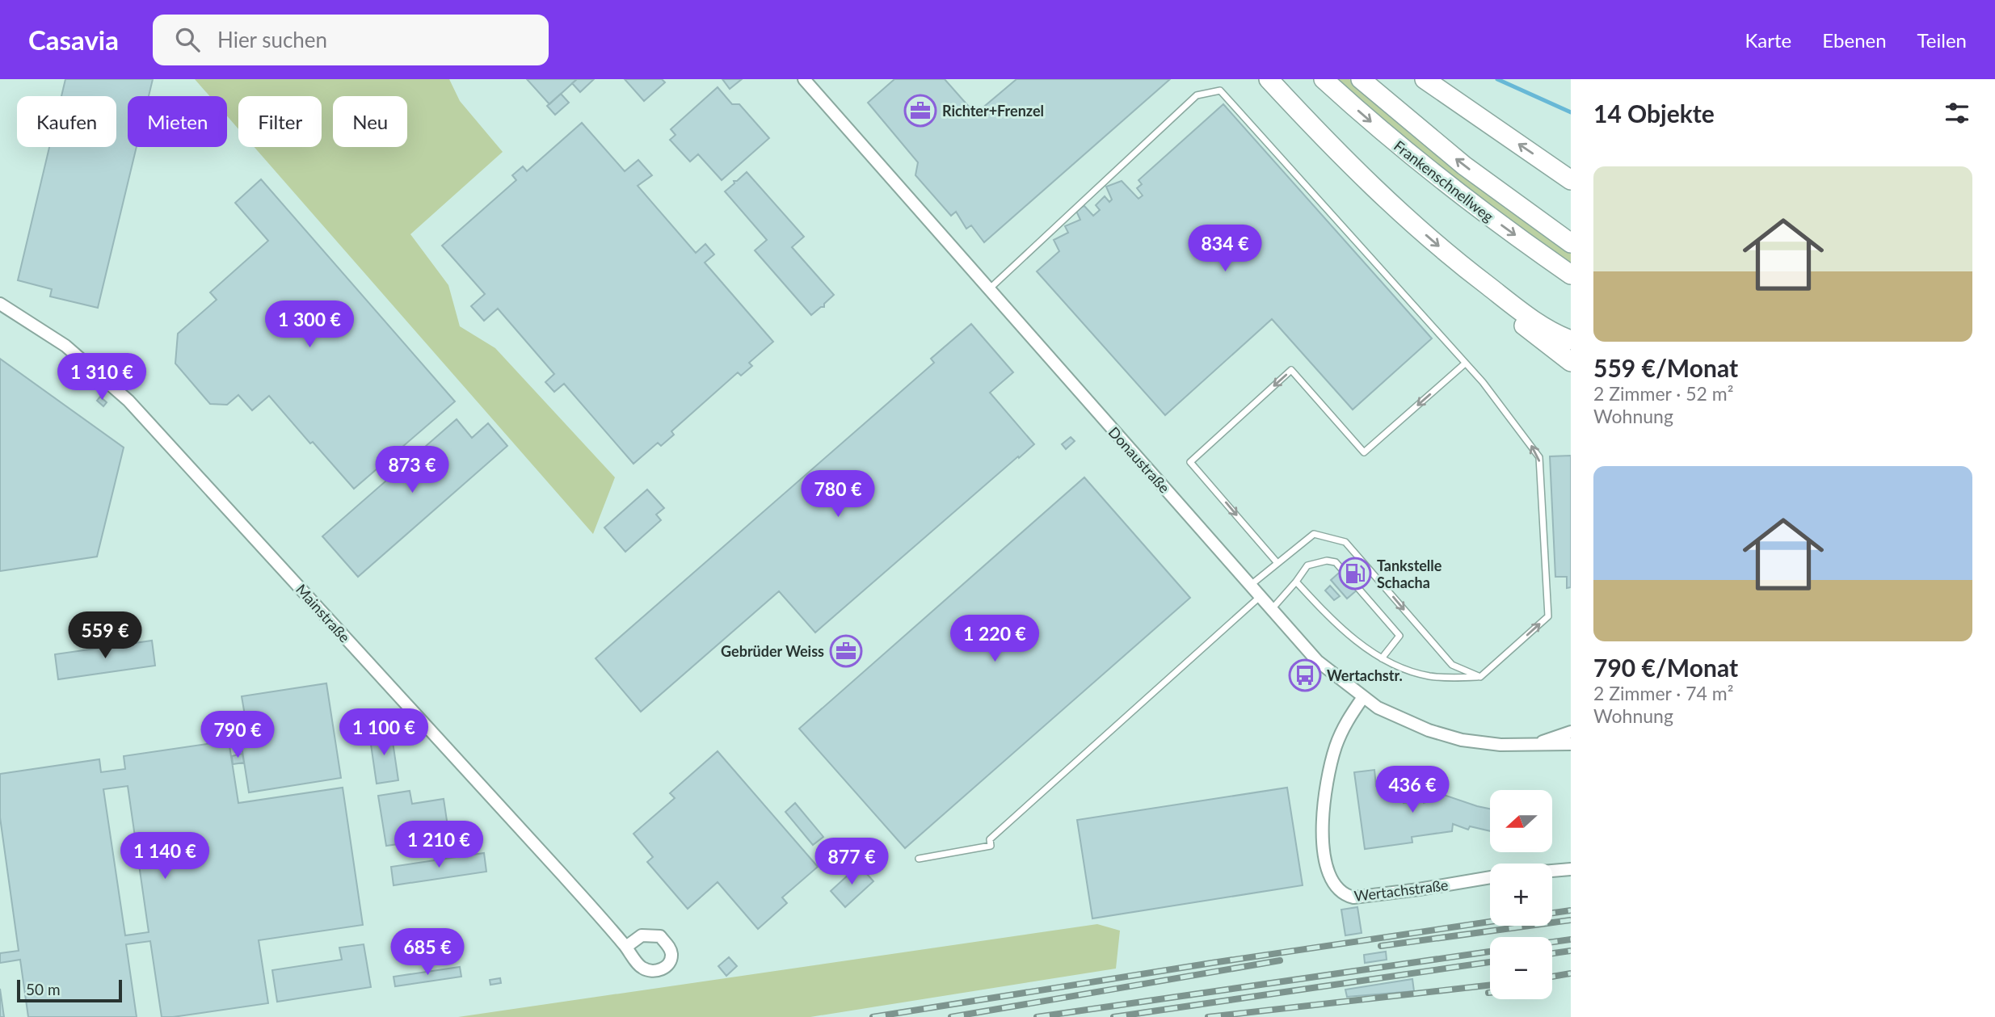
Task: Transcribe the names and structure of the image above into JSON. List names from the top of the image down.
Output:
{
  "streets": {
    "highway": ["Frankenschnellweg"],
    "street": ["Donaustraße", "Mainstraße", "Wertachstraße"]
  },
  "crossings": [
    ["Donaustraße", "Wertachstraße"]
  ],
  "places": {
    "office": ["Richter+Frenzel", "Gebrüder Weiss"],
    "fuel station": ["Tankstelle Schacha"],
    "bus stop": ["Wertachstr."]
  },
  "scale_bar": "50 m",
  "north": "left",
  "page": {
    "header": "Casavia",
    "search": "Hier suchen",
    "nav": ["Karte", "Ebenen", "Teilen"],
    "heading": "14 Objekte",
    "chip": [
      "Kaufen",
      "Mieten",
      "Filter",
      "Neu"
    ],
    "list": [
      {
        "name": "559 €/Monat",
        "note": "2 Zimmer · 52 m² · Wohnung"
      },
      {
        "name": "790 €/Monat",
        "note": "2 Zimmer · 74 m² · Wohnung"
      }
    ],
    "price": [
      "834 €",
      "1 300 €",
      "1 310 €",
      "873 €",
      "780 €",
      "559 €",
      "1 220 €",
      "1 100 €",
      "790 €",
      "436 €",
      "1 210 €",
      "1 140 €",
      "877 €",
      "685 €"
    ],
    "map_buttons": ["+", "−"],
    "scale": "50 m"
  }
}
